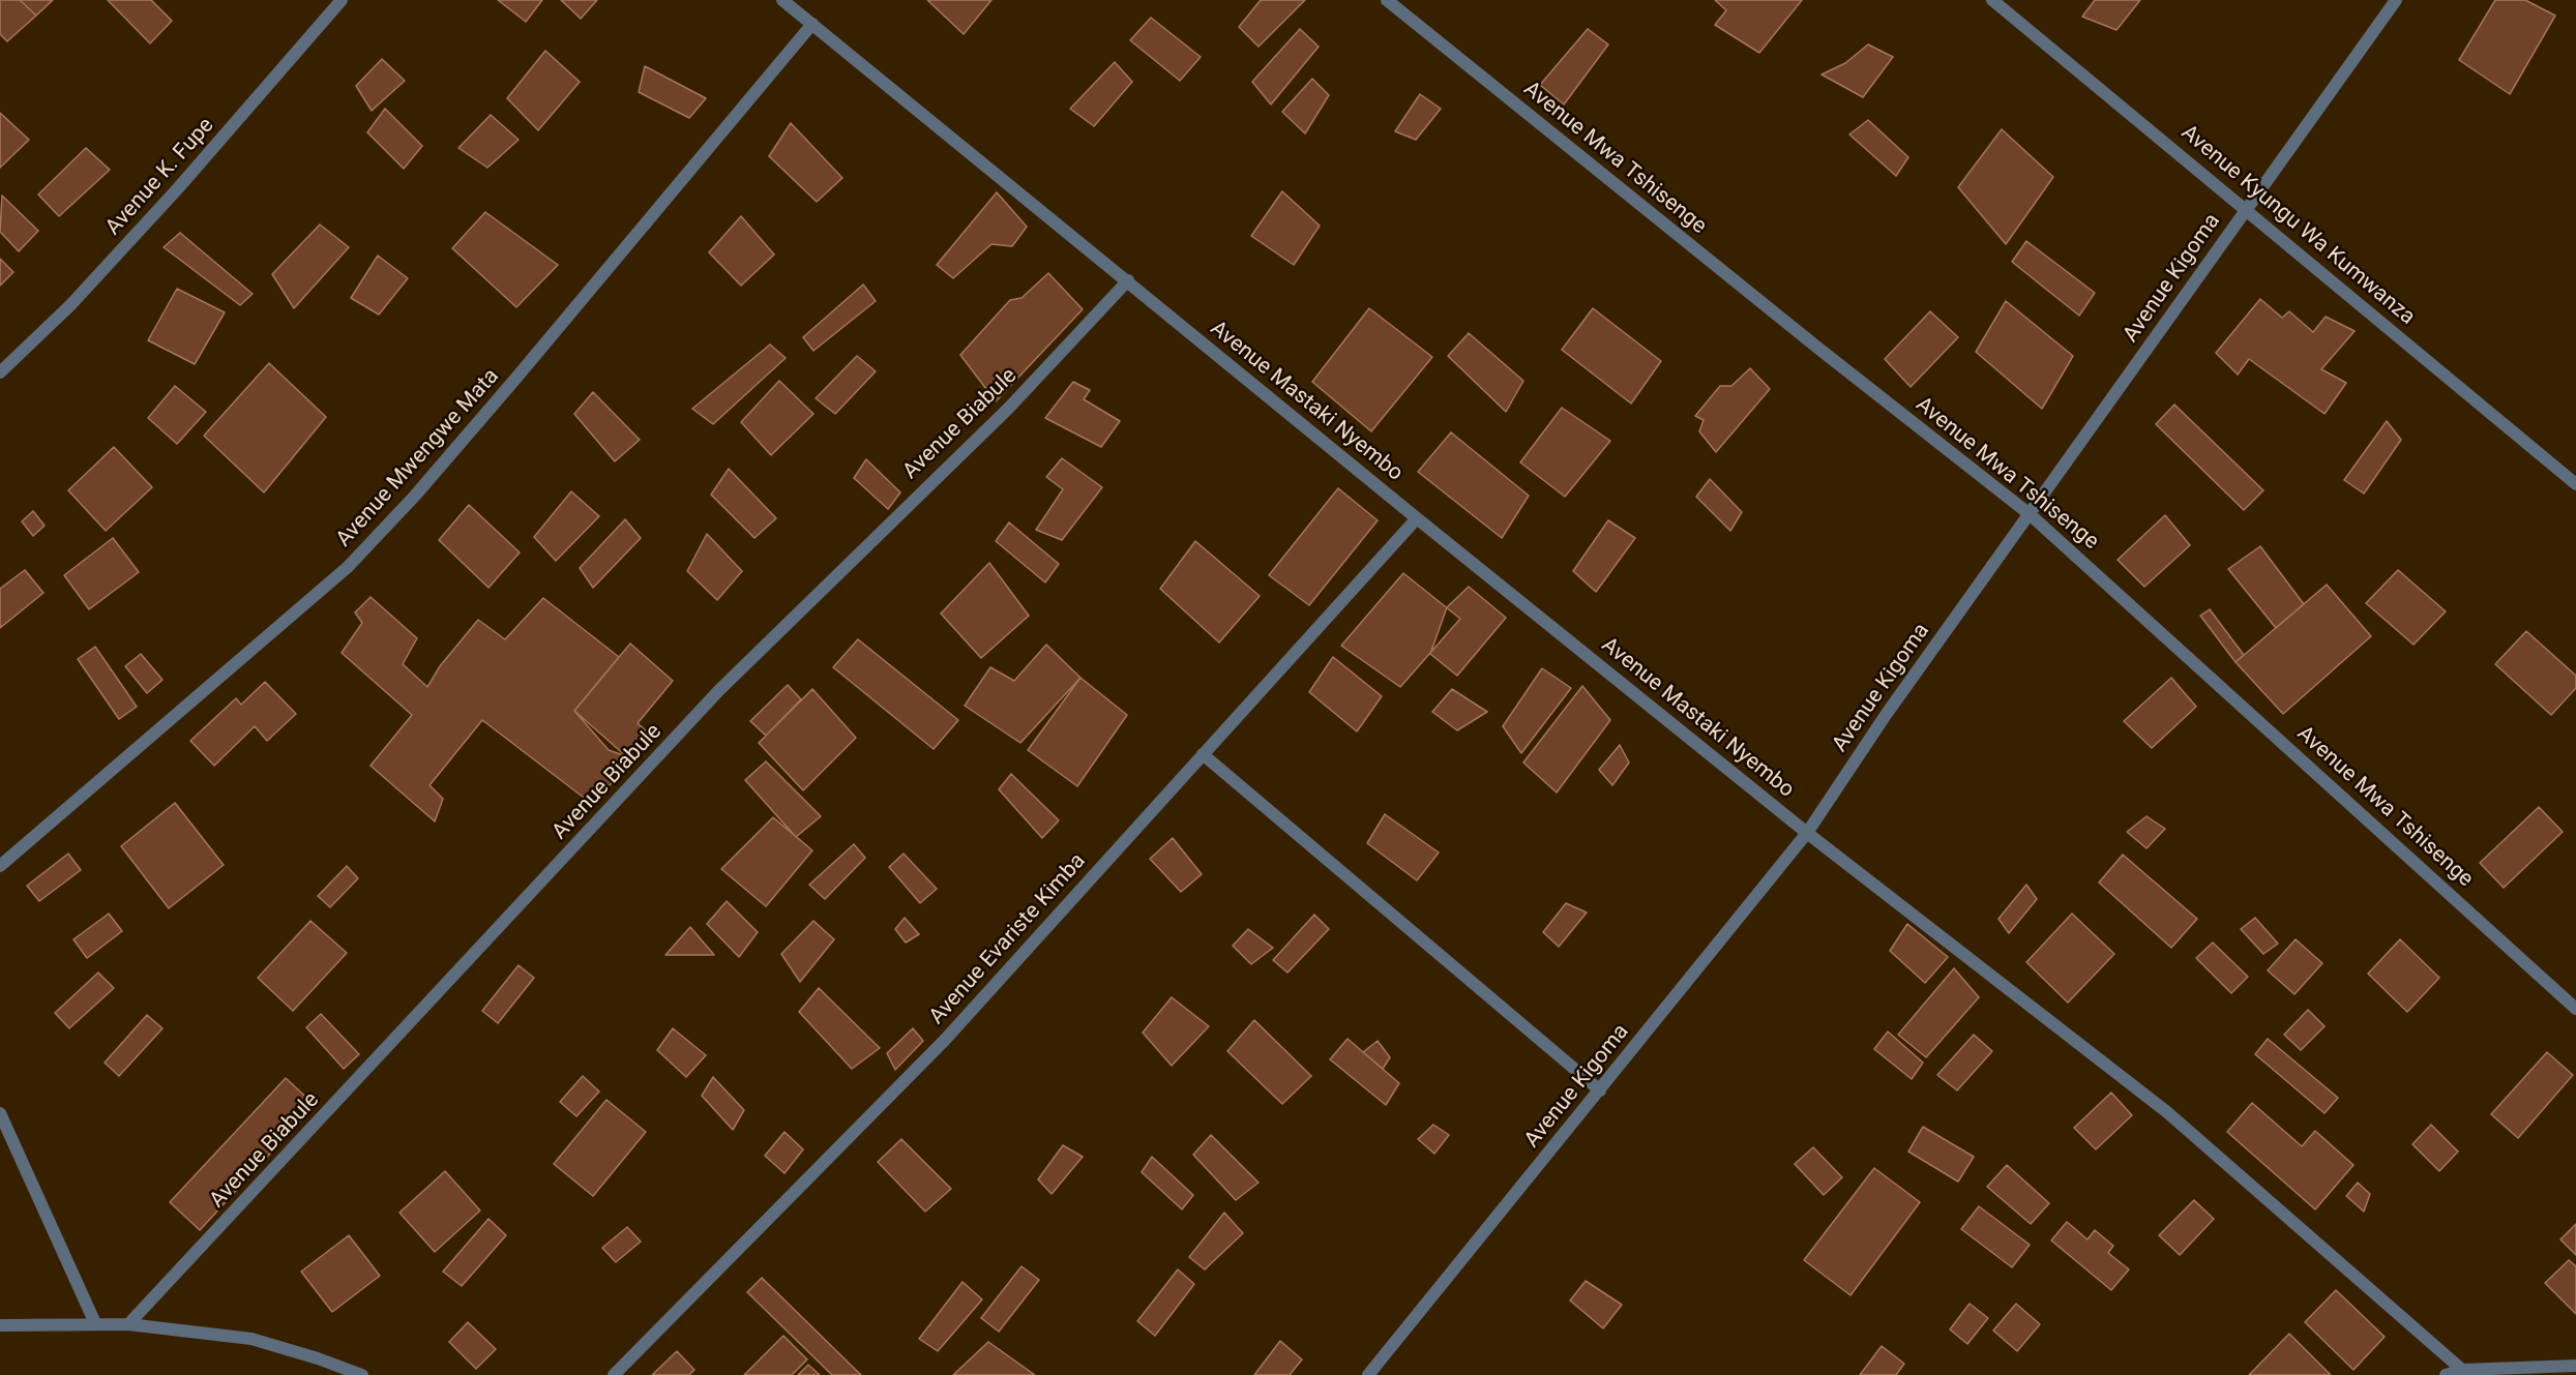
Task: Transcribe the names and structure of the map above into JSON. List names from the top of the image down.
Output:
{
  "streets": {
    "street": [
      "Avenue Mwa Tshisenge",
      "Avenue K. Fupe",
      "Avenue Kyungu Wa Kumwanza",
      "Avenue Kigoma",
      "Avenue Mastaki Nyembo",
      "Avenue Biabule",
      "Avenue Mwengwe Mata",
      "Avenue Evariste Kimba"
    ]
  },
  "crossings": [
    ["Avenue Mwa Tshisenge", "Avenue Kigoma"],
    ["Avenue Kyungu Wa Kumwanza", "Avenue Kigoma"],
    ["Avenue Kigoma", "Avenue Mastaki Nyembo"],
    ["Avenue Mastaki Nyembo", "Avenue Biabule"],
    ["Avenue Mastaki Nyembo", "Avenue Mwengwe Mata"],
    ["Avenue Mastaki Nyembo", "Avenue Evariste Kimba"]
  ]
}
